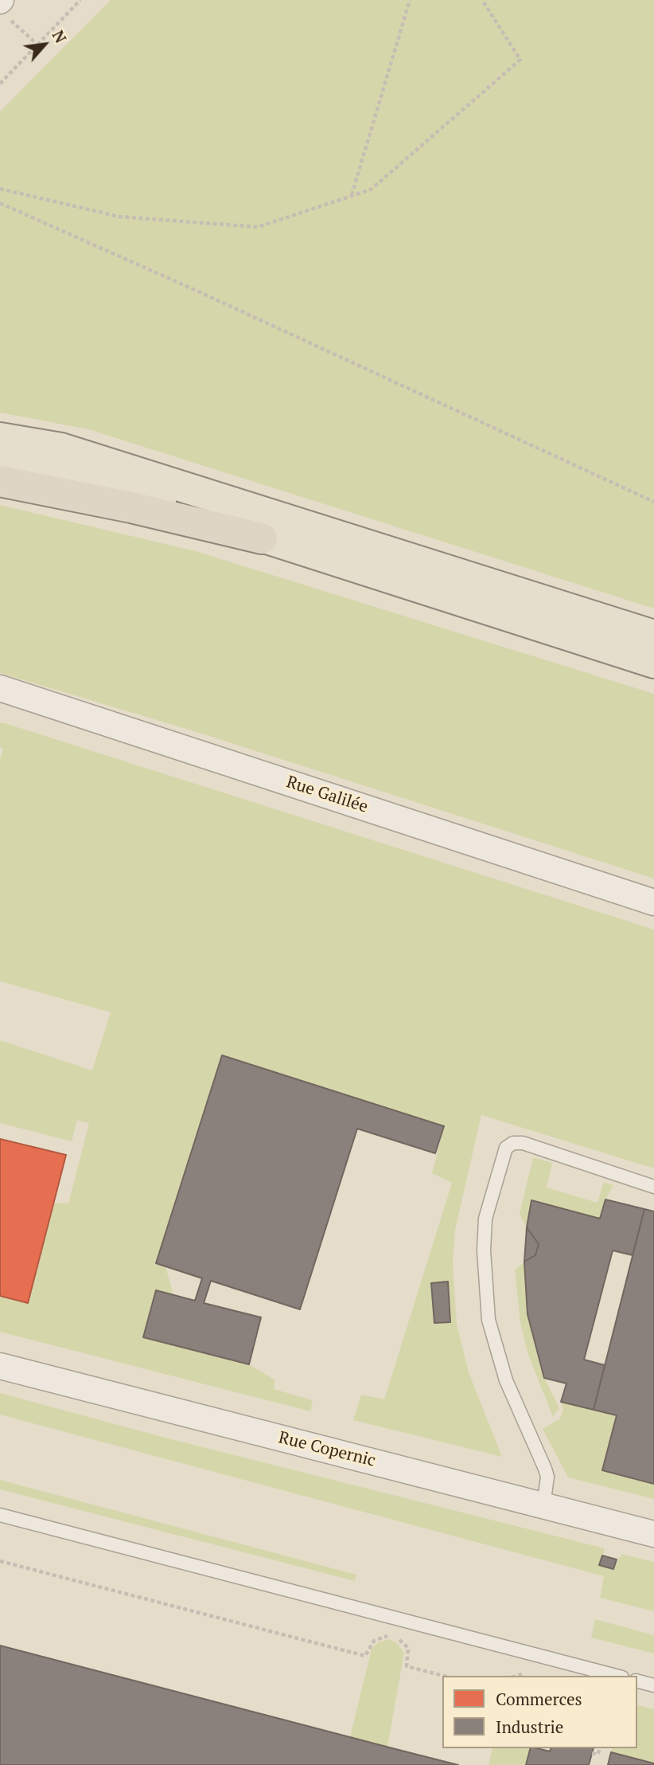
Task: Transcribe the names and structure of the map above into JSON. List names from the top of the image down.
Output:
{
  "streets": {
    "street": ["Rue Galilée", "Rue Copernic"]
  },
  "legend": ["Commerces", "Industrie"],
  "north": "top right"
}
